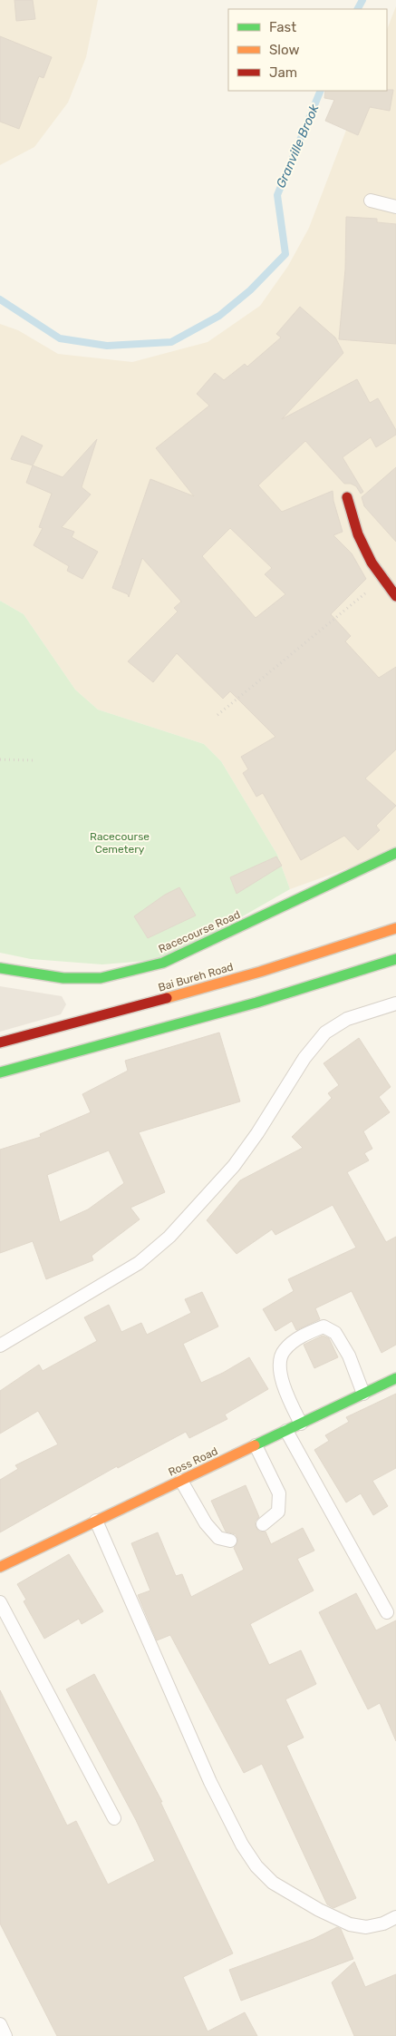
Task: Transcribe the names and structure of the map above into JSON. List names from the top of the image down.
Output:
{
  "streets": {
    "main road": ["Racecourse Road", "Bai Bureh Road", "Ross Road"]
  },
  "water": ["Granville Brook"],
  "parks": ["Racecourse Cemetery"],
  "legend": ["Fast", "Slow", "Jam"]
}
